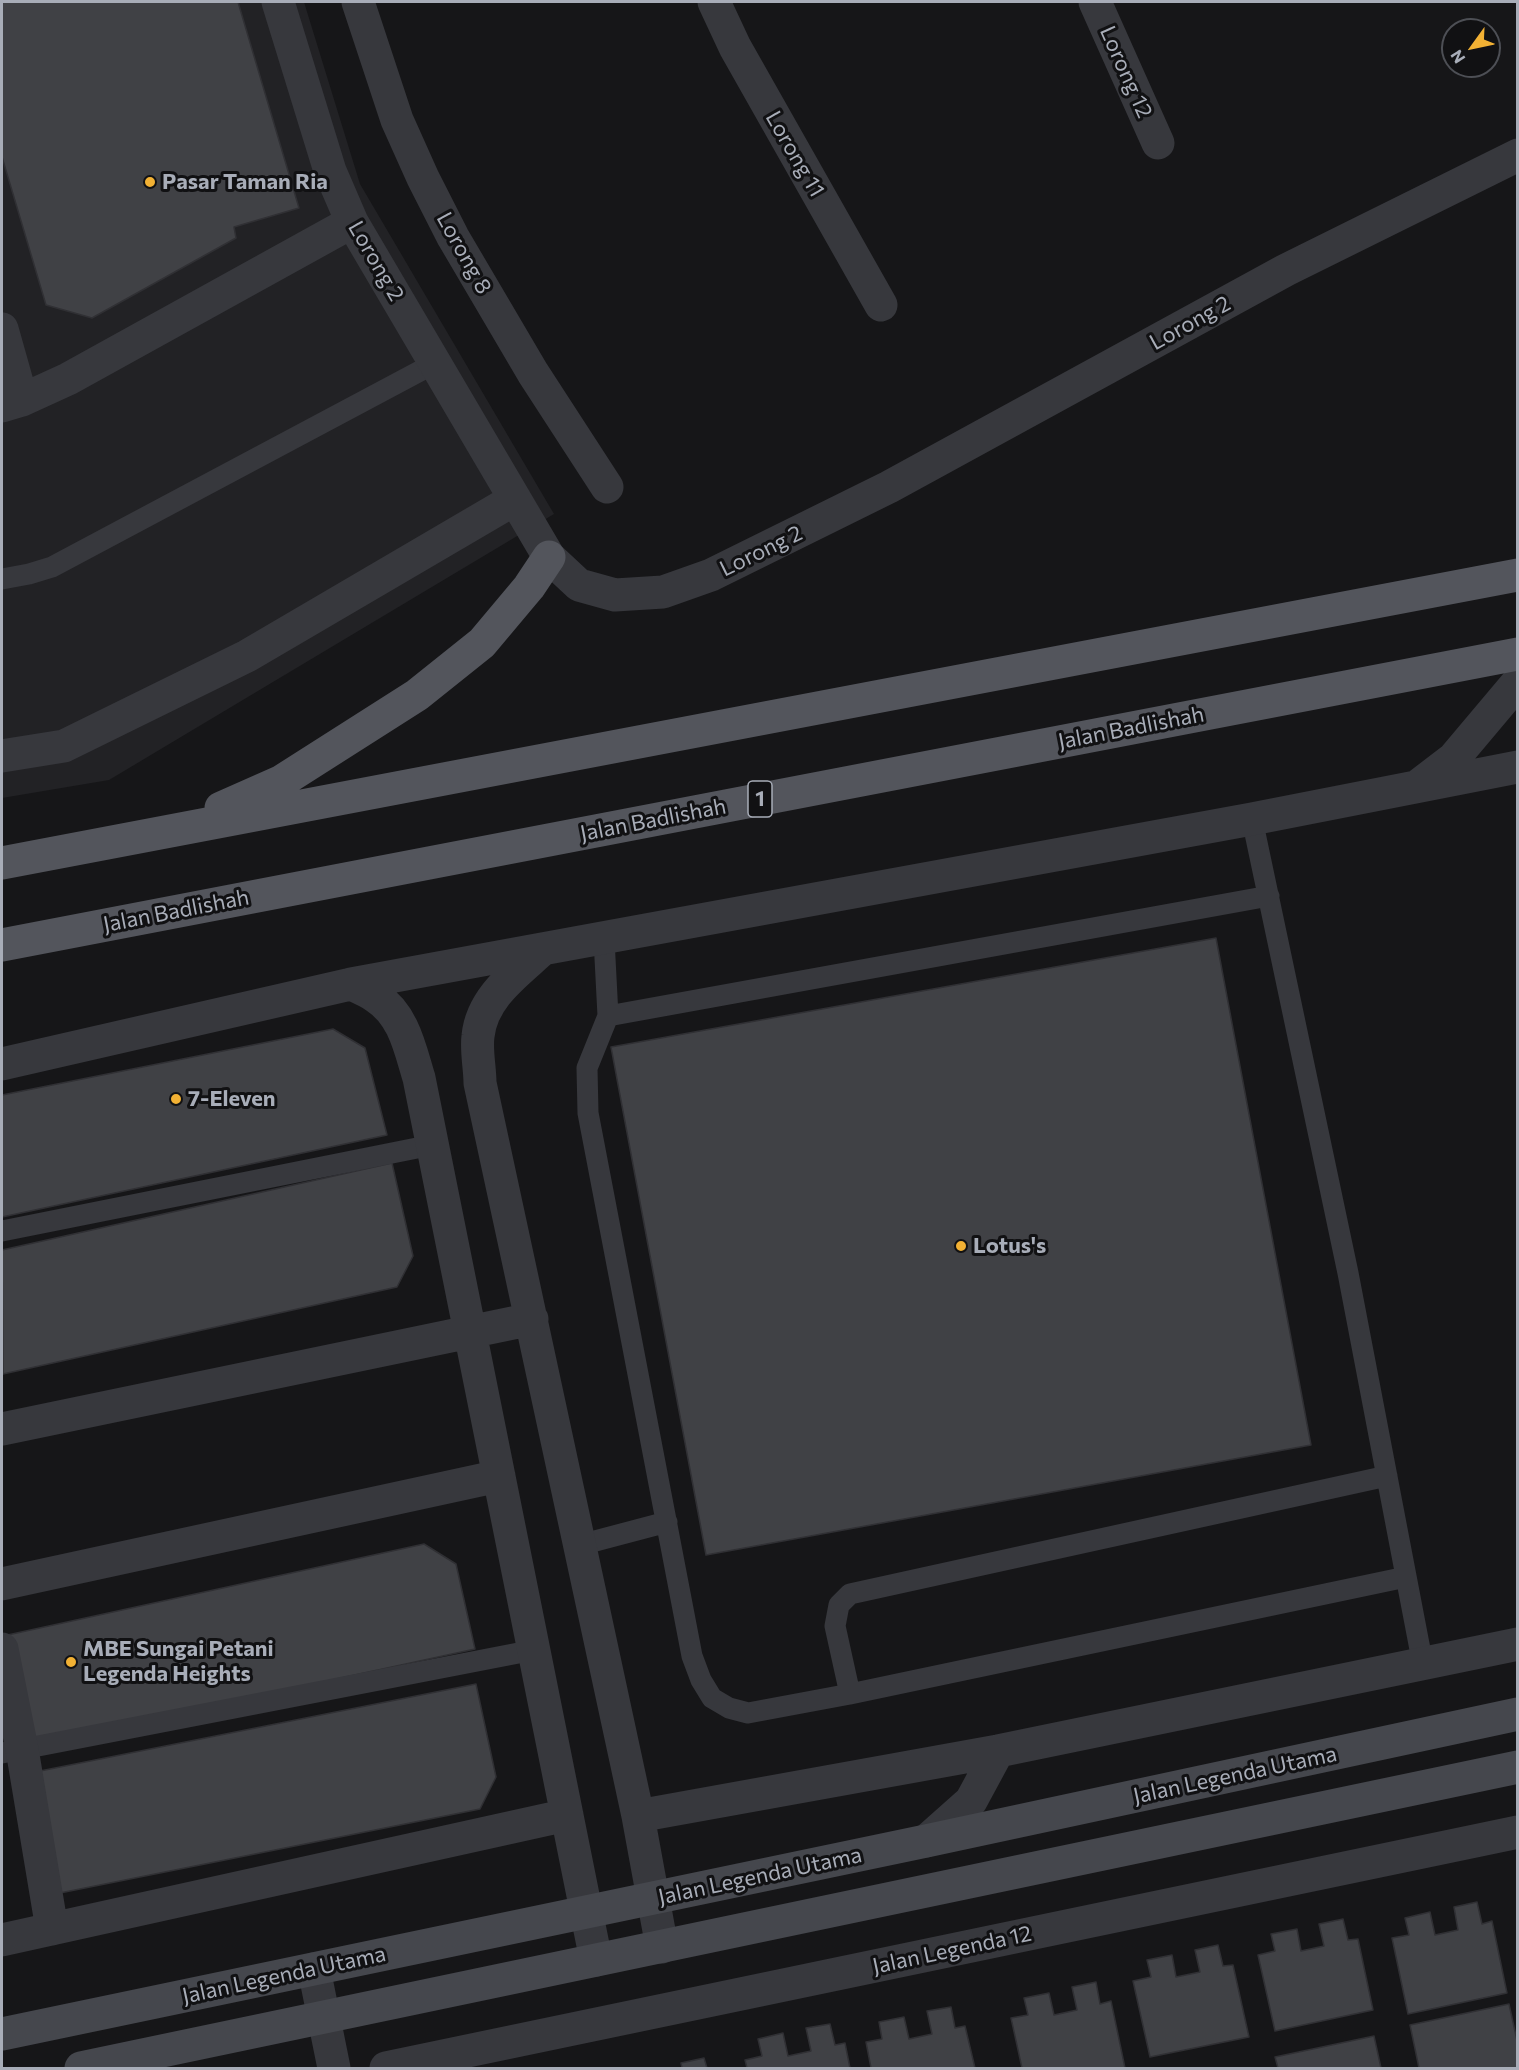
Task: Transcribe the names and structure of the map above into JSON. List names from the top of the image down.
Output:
{
  "streets": {
    "main road": ["Jalan Badlishah", "1"],
    "street": [
      "Lorong 12",
      "Lorong 11",
      "Lorong 8",
      "Lorong 2",
      "Jalan Legenda Utama",
      "Jalan Legenda 12"
    ]
  },
  "places": [
    "Pasar Taman Ria",
    "7-Eleven",
    "Lotus's",
    "MBE Sungai Petani Legenda Heights"
  ],
  "north": "bottom left"
}
